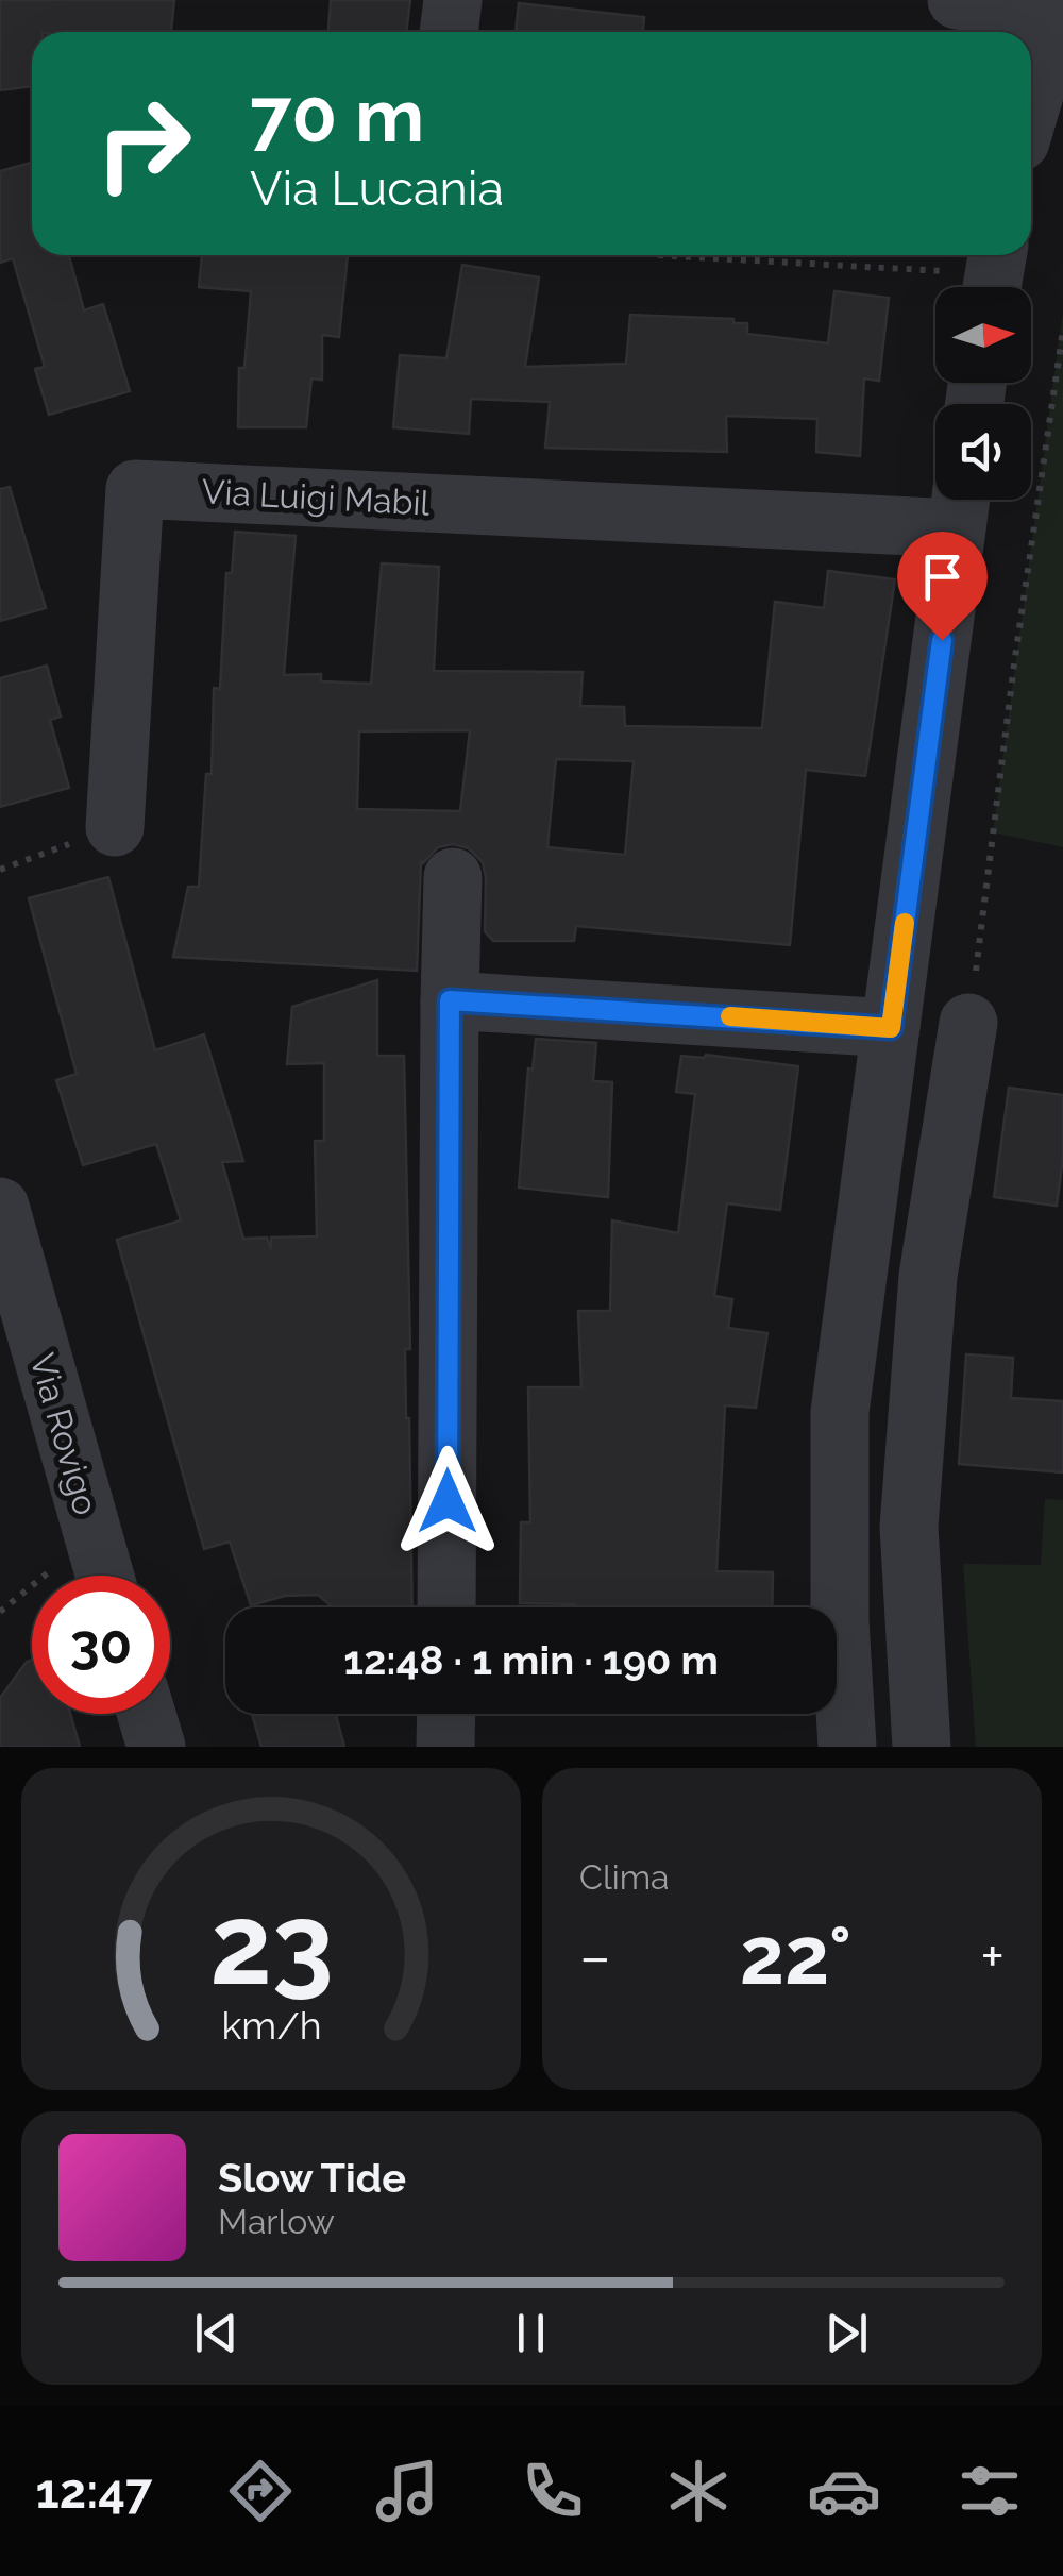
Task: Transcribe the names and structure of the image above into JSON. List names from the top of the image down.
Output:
{
  "streets": {
    "street": ["Via Luigi Mabil", "Via Rovigo"]
  },
  "north": "right",
  "page": {
    "turn": ["70 m", "Via Lucania"],
    "limit": "30",
    "trip": "12:48 · 1 min · 190 m",
    "tile": "Clima",
    "heat": ["−", "22°", "+"],
    "song": ["Slow Tide", "Marlow"],
    "tabs": "12:47",
    "gauge": ["23", "km/h"]
  }
}
